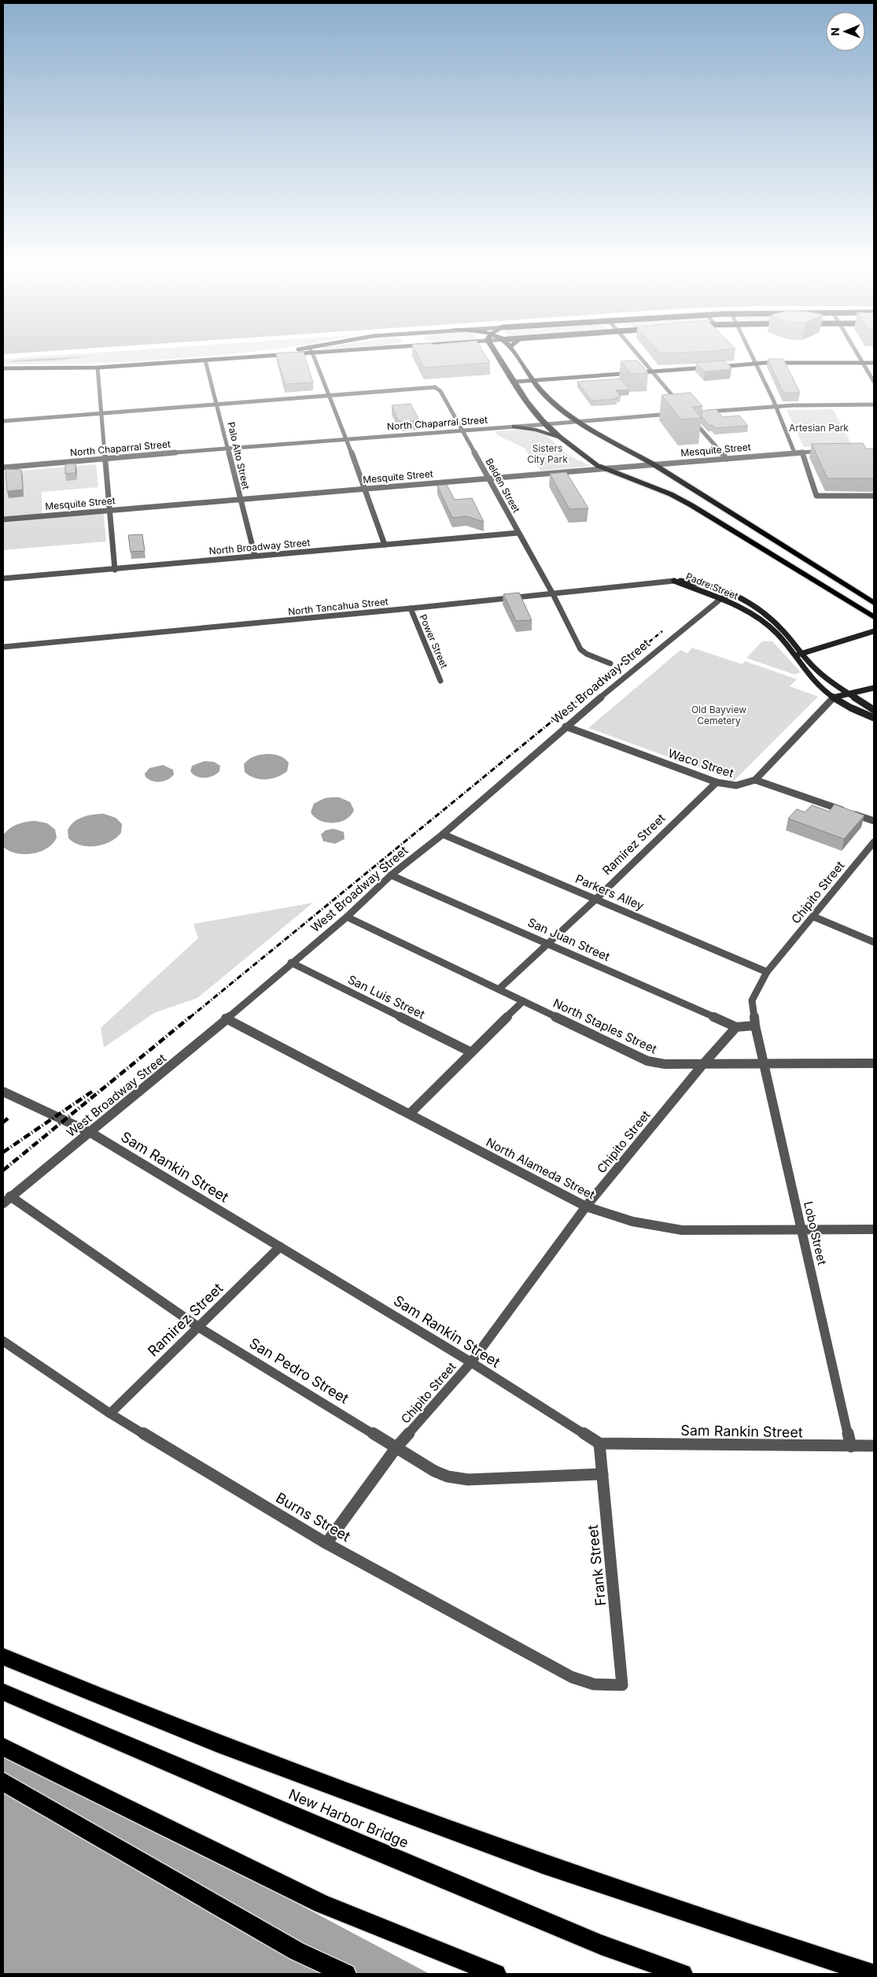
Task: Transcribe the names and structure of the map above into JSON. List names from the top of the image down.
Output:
{
  "streets": {
    "highway": ["New Harbor Bridge"],
    "main road": ["Padre Street"],
    "street": [
      "North Chaparral Street",
      "Mesquite Street",
      "Palo Alto Street",
      "Belden Street",
      "North Broadway Street",
      "North Tancahua Street",
      "Power Street",
      "West Broadway Street",
      "Waco Street",
      "Ramirez Street",
      "Parkers Alley",
      "Chipito Street",
      "San Juan Street",
      "San Luis Street",
      "North Staples Street",
      "Sam Rankin Street",
      "North Alameda Street",
      "Lobo Street",
      "San Pedro Street",
      "Burns Street",
      "Frank Street"
    ]
  },
  "crossings": [
    ["North Chaparral Street", "Palo Alto Street"],
    ["North Chaparral Street", "Belden Street"],
    ["Mesquite Street", "Palo Alto Street"],
    ["Mesquite Street", "Belden Street"],
    ["Palo Alto Street", "North Broadway Street"],
    ["Belden Street", "North Broadway Street"],
    ["Belden Street", "North Tancahua Street"],
    ["Padre Street", "North Tancahua Street"],
    ["Padre Street", "West Broadway Street"],
    ["North Tancahua Street", "Power Street"],
    ["West Broadway Street", "Waco Street"],
    ["West Broadway Street", "Parkers Alley"],
    ["West Broadway Street", "San Juan Street"],
    ["West Broadway Street", "San Luis Street"],
    ["West Broadway Street", "North Staples Street"],
    ["West Broadway Street", "Sam Rankin Street"],
    ["West Broadway Street", "North Alameda Street"],
    ["West Broadway Street", "San Pedro Street"],
    ["Waco Street", "Ramirez Street"],
    ["Ramirez Street", "Parkers Alley"],
    ["Ramirez Street", "San Juan Street"],
    ["Ramirez Street", "North Staples Street"],
    ["Ramirez Street", "Sam Rankin Street"],
    ["Ramirez Street", "San Pedro Street"],
    ["Ramirez Street", "Burns Street"],
    ["Parkers Alley", "Chipito Street"],
    ["Chipito Street", "San Juan Street"],
    ["Chipito Street", "North Staples Street"],
    ["Chipito Street", "Sam Rankin Street"],
    ["Chipito Street", "North Alameda Street"],
    ["Chipito Street", "Lobo Street"],
    ["Chipito Street", "San Pedro Street"],
    ["Chipito Street", "Burns Street"],
    ["North Staples Street", "Lobo Street"],
    ["Sam Rankin Street", "Lobo Street"],
    ["Sam Rankin Street", "Frank Street"],
    ["North Alameda Street", "Lobo Street"],
    ["San Pedro Street", "Frank Street"],
    ["Burns Street", "Frank Street"]
  ],
  "parks": ["Artesian Park", "Sisters City Park", "Old Bayview Cemetery"],
  "north": "left"
}
